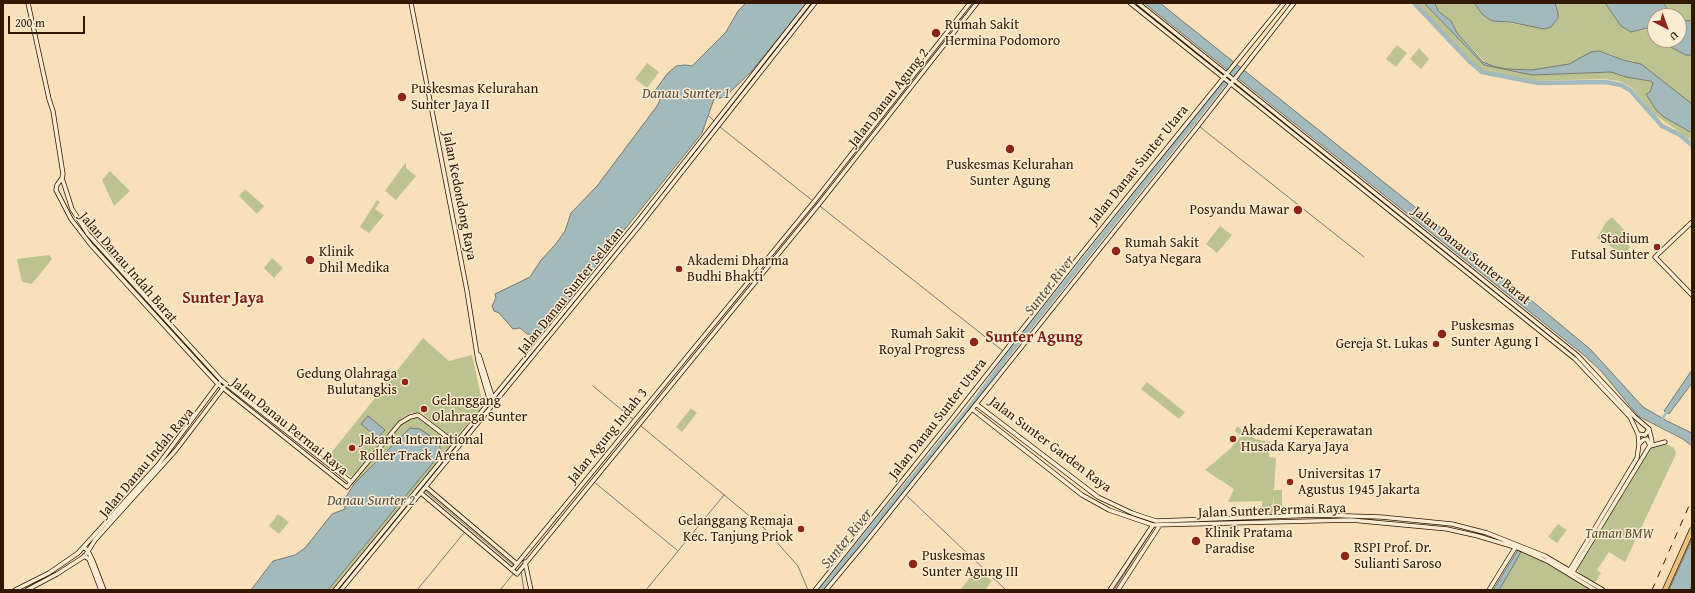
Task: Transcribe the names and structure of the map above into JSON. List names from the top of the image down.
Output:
{
  "streets": {
    "street": [
      "Jalan Danau Agung 2",
      "Jalan Danau Sunter Utara",
      "Jalan Kedondong Raya",
      "Jalan Danau Sunter Barat",
      "Jalan Danau Indah Barat",
      "Jalan Danau Sunter Selatan",
      "Jalan Danau Permai Raya",
      "Jalan Agung Indah 3",
      "Jalan Sunter Garden Raya",
      "Jalan Danau Indah Raya",
      "Jalan Sunter Permai Raya"
    ]
  },
  "crossings": [
    ["Jalan Danau Agung 2", "Jalan Agung Indah 3"],
    ["Jalan Danau Sunter Utara", "Jalan Danau Sunter Barat"],
    ["Jalan Danau Sunter Utara", "Jalan Sunter Garden Raya"],
    ["Jalan Danau Sunter Utara", "Jalan Sunter Permai Raya"],
    ["Jalan Kedondong Raya", "Jalan Danau Sunter Selatan"],
    ["Jalan Danau Sunter Barat", "Jalan Sunter Permai Raya"],
    ["Jalan Danau Indah Barat", "Jalan Danau Permai Raya"],
    ["Jalan Danau Indah Barat", "Jalan Danau Indah Raya"],
    ["Jalan Danau Permai Raya", "Jalan Danau Indah Raya"],
    ["Jalan Sunter Garden Raya", "Jalan Sunter Permai Raya"]
  ],
  "districts": ["Sunter Jaya", "Sunter Agung"],
  "water": ["Danau Sunter 1", "Sunter River", "Danau Sunter 2"],
  "parks": ["Taman BMW"],
  "places": [
    "Rumah Sakit Hermina Podomoro",
    "Puskesmas Kelurahan Sunter Jaya II",
    "Puskesmas Kelurahan Sunter Agung",
    "Posyandu Mawar",
    "Stadium Futsal Sunter",
    "Rumah Sakit Satya Negara",
    "Klinik Dhil Medika",
    "Akademi Dharma Budhi Bhakti",
    "Puskesmas Sunter Agung I",
    "Rumah Sakit Royal Progress",
    "Gereja St. Lukas",
    "Gedung Olahraga Bulutangkis",
    "Gelanggang Olahraga Sunter",
    "Akademi Keperawatan Husada Karya Jaya",
    "Jakarta International Roller Track Arena",
    "Universitas 17 Agustus 1945 Jakarta",
    "Gelanggang Remaja Kec. Tanjung Priok",
    "Klinik Pratama Paradise",
    "RSPI Prof. Dr. Sulianti Saroso",
    "Puskesmas Sunter Agung III"
  ],
  "scale_bar": "200 m",
  "north": "bottom right"
}
